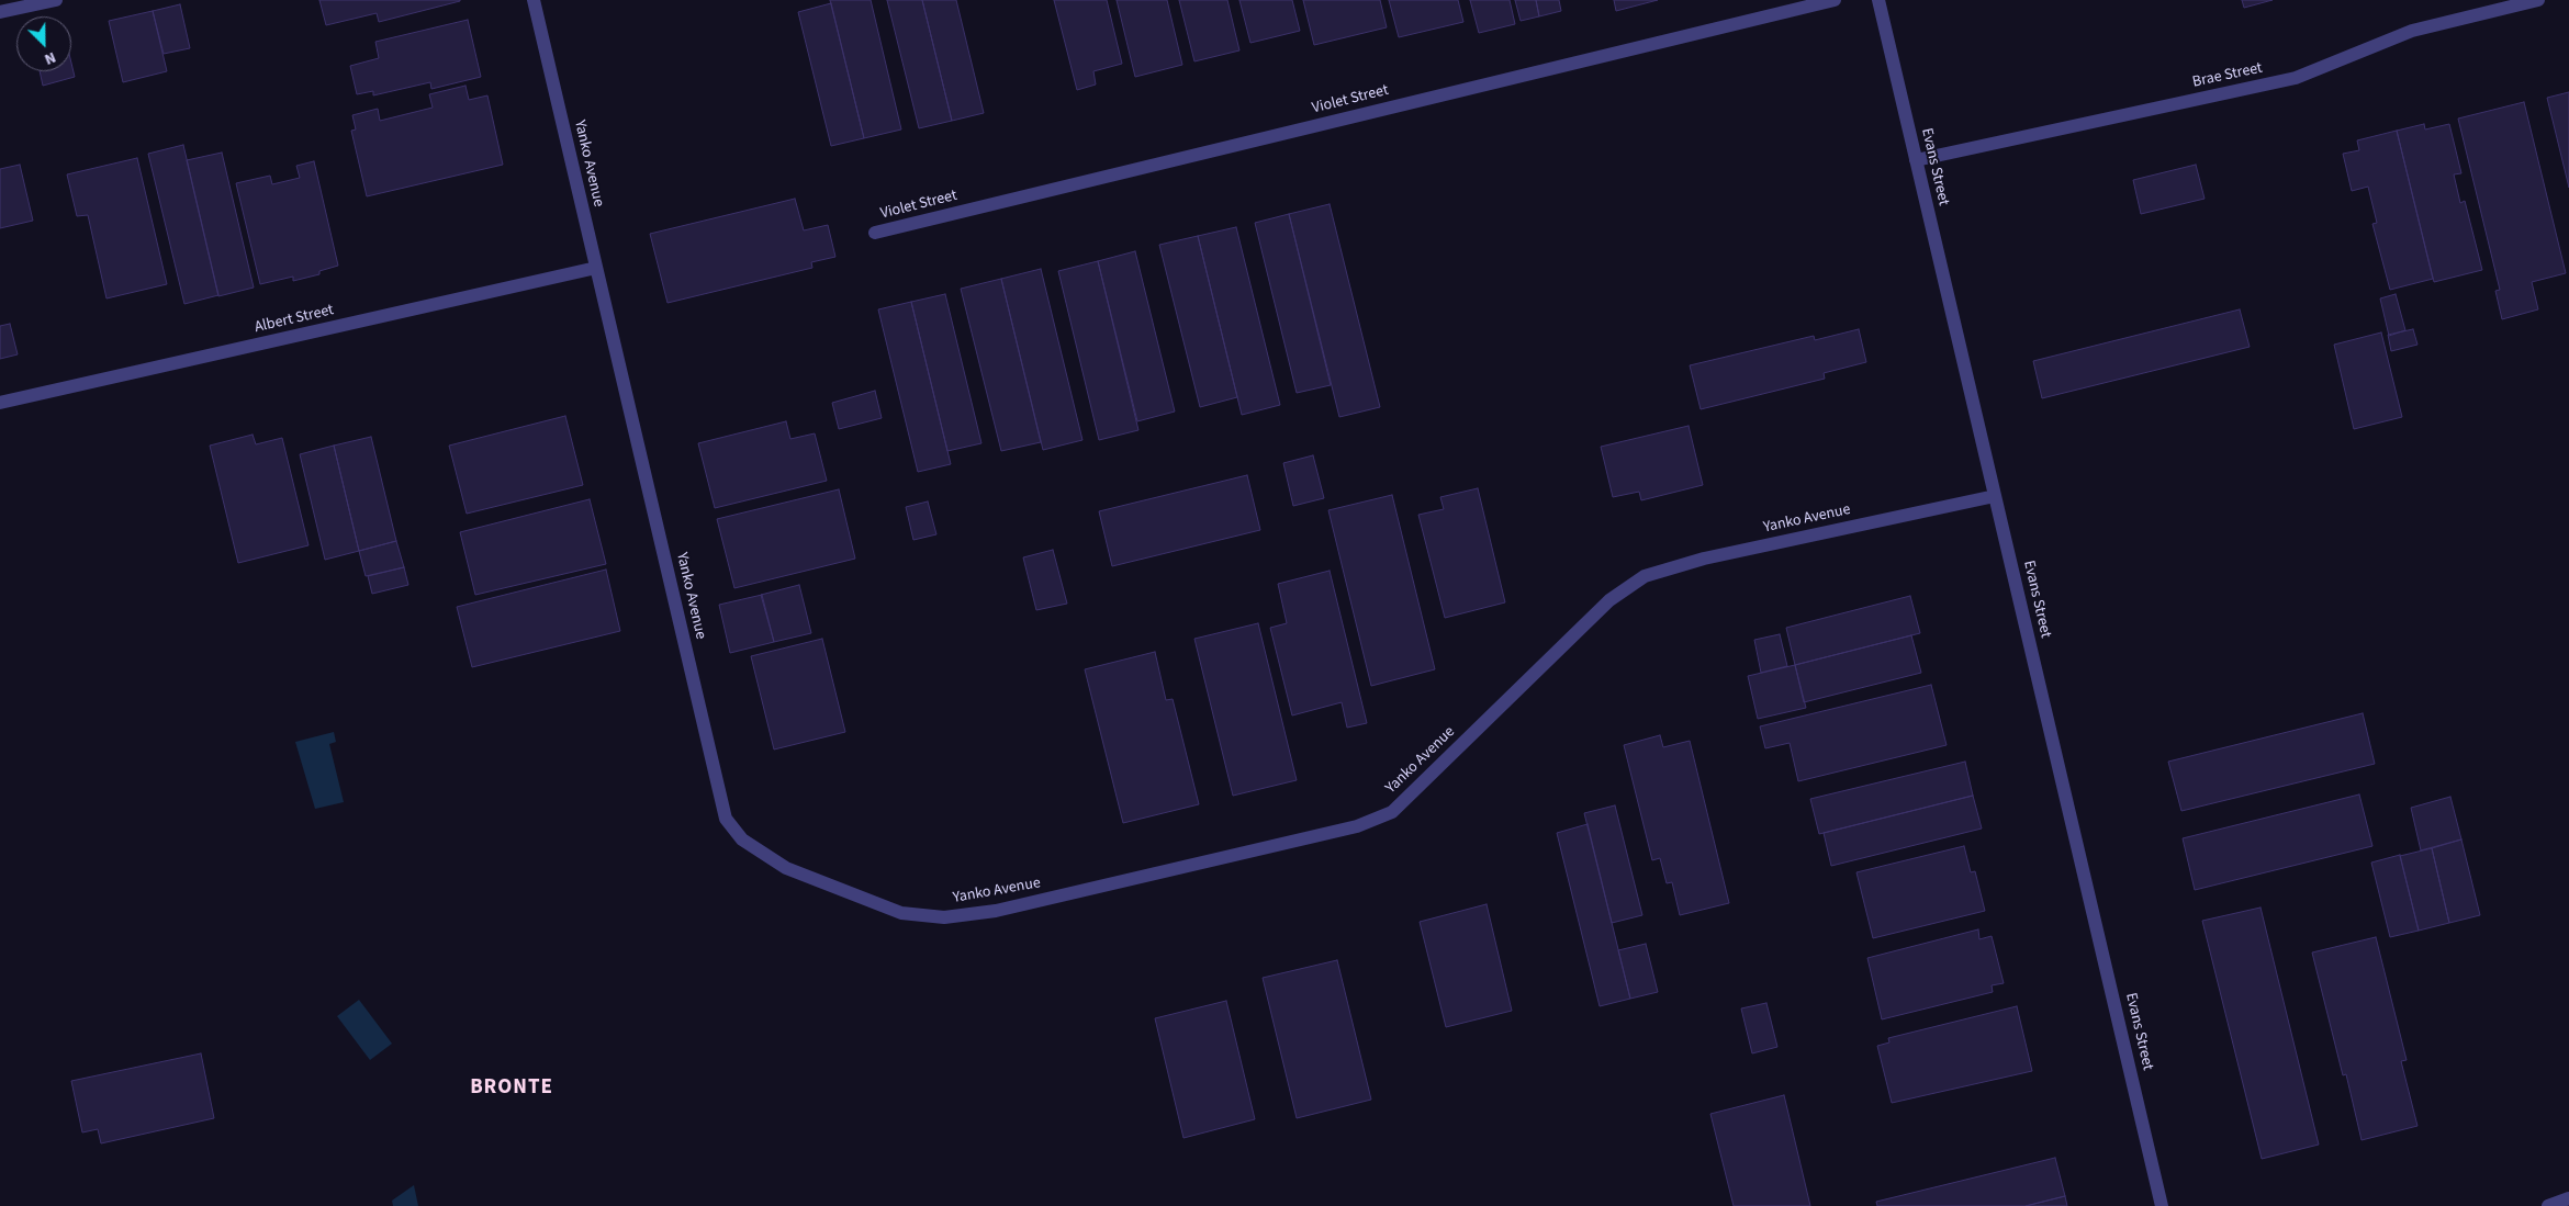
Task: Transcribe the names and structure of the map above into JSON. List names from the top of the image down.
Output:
{
  "streets": {
    "street": [
      "Brae Street",
      "Violet Street",
      "Yanko Avenue",
      "Evans Street",
      "Albert Street"
    ]
  },
  "crossings": [
    ["Brae Street", "Evans Street"],
    ["Yanko Avenue", "Evans Street"],
    ["Yanko Avenue", "Albert Street"]
  ],
  "districts": ["BRONTE"],
  "north": "bottom right"
}
